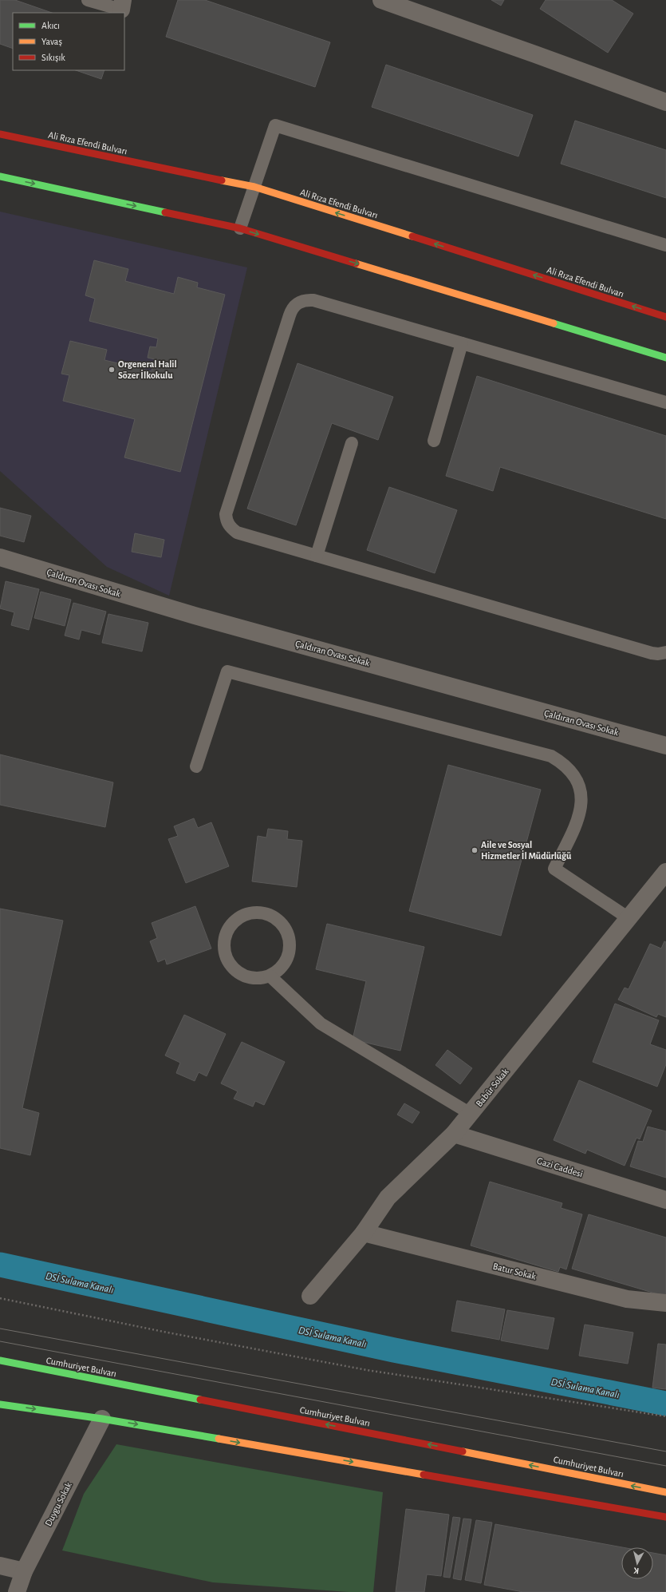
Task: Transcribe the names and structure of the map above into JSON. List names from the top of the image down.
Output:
{
  "streets": {
    "main road": ["Ali Rıza Efendi Bulvarı", "Cumhuriyet Bulvarı"],
    "street": [
      "Çaldıran Ovası Sokak",
      "Babür Sokak",
      "Gazi Caddesi",
      "Batur Sokak",
      "Duygu Sokak"
    ]
  },
  "crossings": [
    ["Babür Sokak", "Gazi Caddesi"],
    ["Babür Sokak", "Batur Sokak"]
  ],
  "water": ["DSİ Sulama Kanalı"],
  "places": ["Orgeneral Halil Sözer İlkokulu", "Aile ve Sosyal Hizmetler İl Müdürlüğü"],
  "legend": ["Akıcı", "Yavaş", "Sıkışık"],
  "north": "bottom"
}
